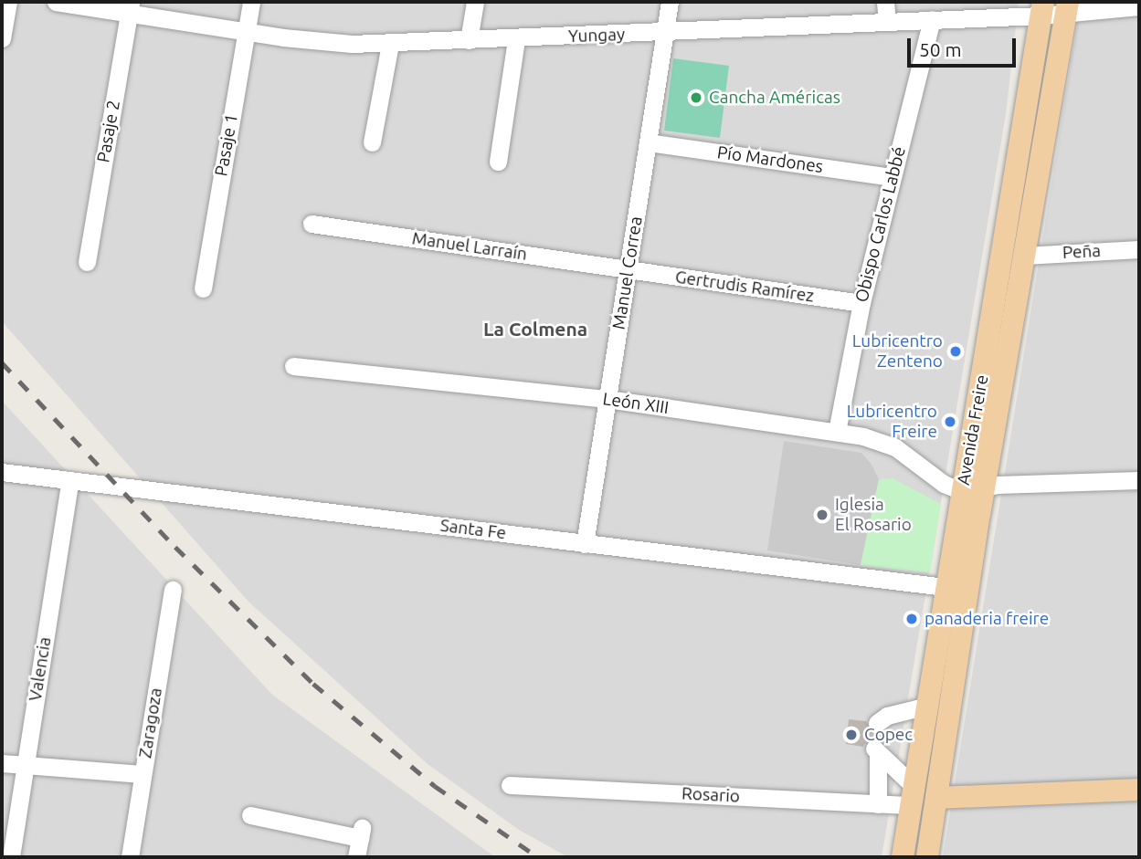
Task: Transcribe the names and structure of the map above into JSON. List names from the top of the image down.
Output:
{
  "streets": {
    "main road": ["Avenida Freire"],
    "street": [
      "Yungay",
      "Pasaje 2",
      "Pasaje 1",
      "Pío Mardones",
      "Obispo Carlos Labbé",
      "Manuel Larraín",
      "Peña",
      "Manuel Correa",
      "Gertrudis Ramírez",
      "León XIII",
      "Santa Fe",
      "Valencia",
      "Zaragoza",
      "Rosario"
    ]
  },
  "crossings": [
    ["Yungay", "Pasaje 2"],
    ["Yungay", "Pasaje 1"],
    ["Yungay", "Obispo Carlos Labbé"],
    ["Yungay", "Manuel Correa"],
    ["Yungay", "Avenida Freire"],
    ["Pío Mardones", "Obispo Carlos Labbé"],
    ["Pío Mardones", "Manuel Correa"],
    ["Obispo Carlos Labbé", "Gertrudis Ramírez"],
    ["Obispo Carlos Labbé", "León XIII"],
    ["Manuel Larraín", "Manuel Correa"],
    ["Manuel Larraín", "Gertrudis Ramírez"],
    ["Peña", "Avenida Freire"],
    ["Manuel Correa", "Gertrudis Ramírez"],
    ["Manuel Correa", "León XIII"],
    ["Manuel Correa", "Santa Fe"],
    ["León XIII", "Avenida Freire"],
    ["Avenida Freire", "Santa Fe"],
    ["Avenida Freire", "Rosario"],
    ["Santa Fe", "Valencia"]
  ],
  "districts": ["La Colmena"],
  "places": [
    "Cancha Américas",
    "Lubricentro Zenteno",
    "Lubricentro Freire",
    "Iglesia El Rosario",
    "panaderia freire",
    "Copec"
  ],
  "scale_bar": "50 m"
}
